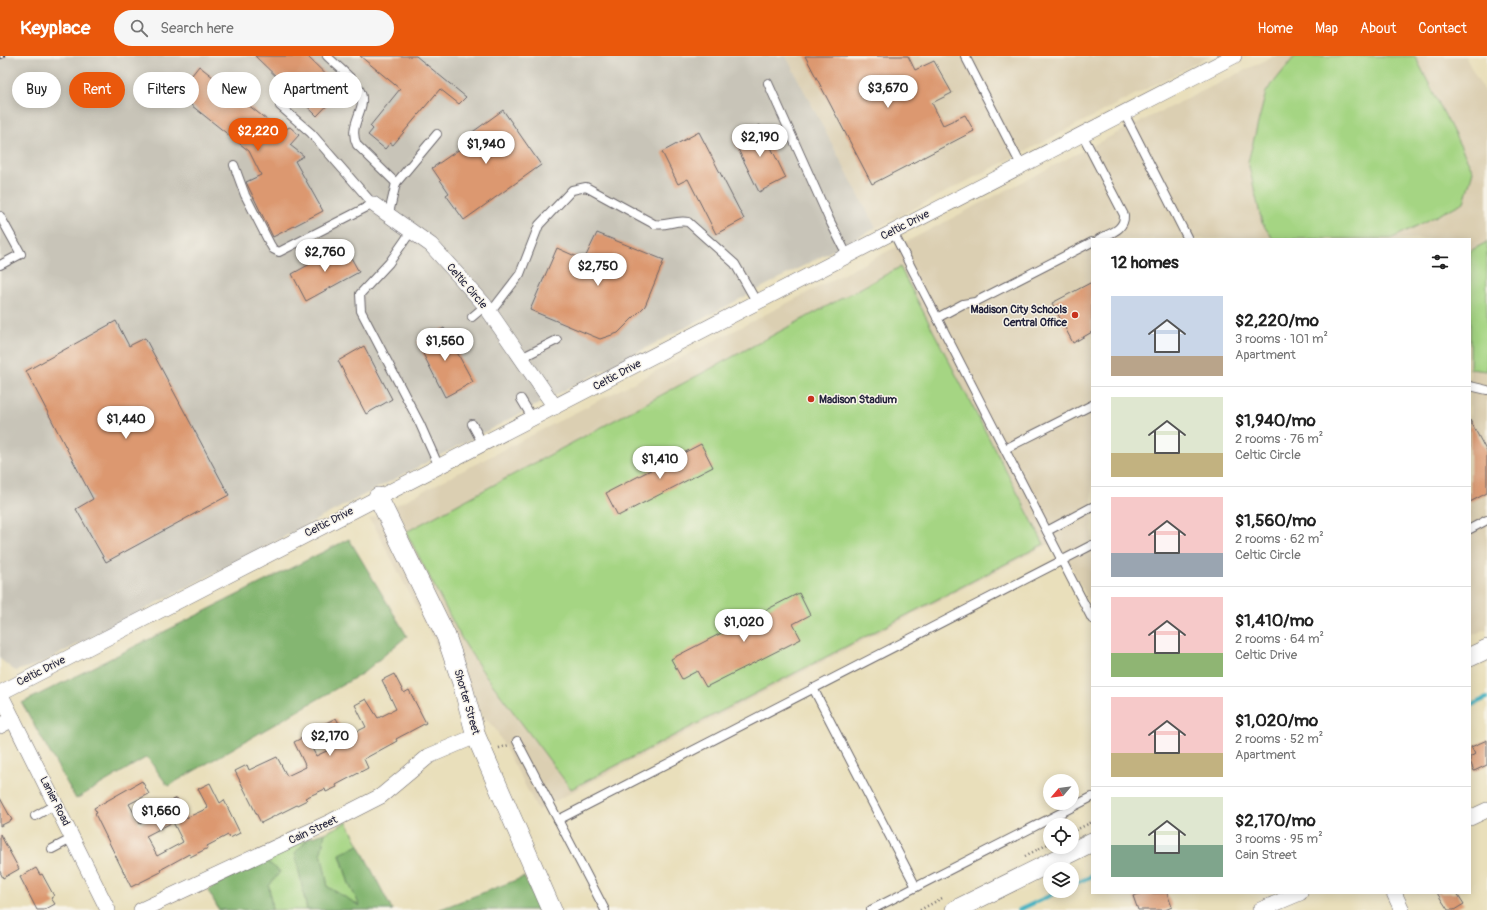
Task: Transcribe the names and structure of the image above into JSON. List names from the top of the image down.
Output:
{
  "streets": {
    "street": [
      "Celtic Drive",
      "Celtic Circle",
      "Shorter Street",
      "Lanier Road",
      "Cain Street"
    ]
  },
  "crossings": [
    ["Celtic Drive", "Celtic Circle"],
    ["Celtic Drive", "Shorter Street"],
    ["Celtic Drive", "Lanier Road"],
    ["Shorter Street", "Cain Street"]
  ],
  "places": ["Madison City Schools Central Office", "Madison Stadium"],
  "north": "bottom left",
  "page": {
    "header": "Keyplace",
    "search": "Search here",
    "nav": [
      "Home",
      "Map",
      "About",
      "Contact"
    ],
    "chip": [
      "Buy",
      "Rent",
      "Filters",
      "New",
      "Apartment"
    ],
    "price": [
      "$3,670",
      "$2,220",
      "$2,190",
      "$1,940",
      "$2,760",
      "$2,750",
      "$1,560",
      "$1,440",
      "$1,410",
      "$1,020",
      "$2,170",
      "$1,660"
    ],
    "heading": "12 homes",
    "list": [
      {
        "name": "$2,220/mo",
        "note": "3 rooms · 101 m² · Apartment"
      },
      {
        "name": "$1,940/mo",
        "note": "2 rooms · 76 m² · Celtic Circle"
      },
      {
        "name": "$1,560/mo",
        "note": "2 rooms · 62 m² · Celtic Circle"
      },
      {
        "name": "$1,410/mo",
        "note": "2 rooms · 64 m² · Celtic Drive"
      },
      {
        "name": "$1,020/mo",
        "note": "2 rooms · 52 m² · Apartment"
      },
      {
        "name": "$2,170/mo",
        "note": "3 rooms · 95 m² · Cain Street"
      }
    ]
  }
}
